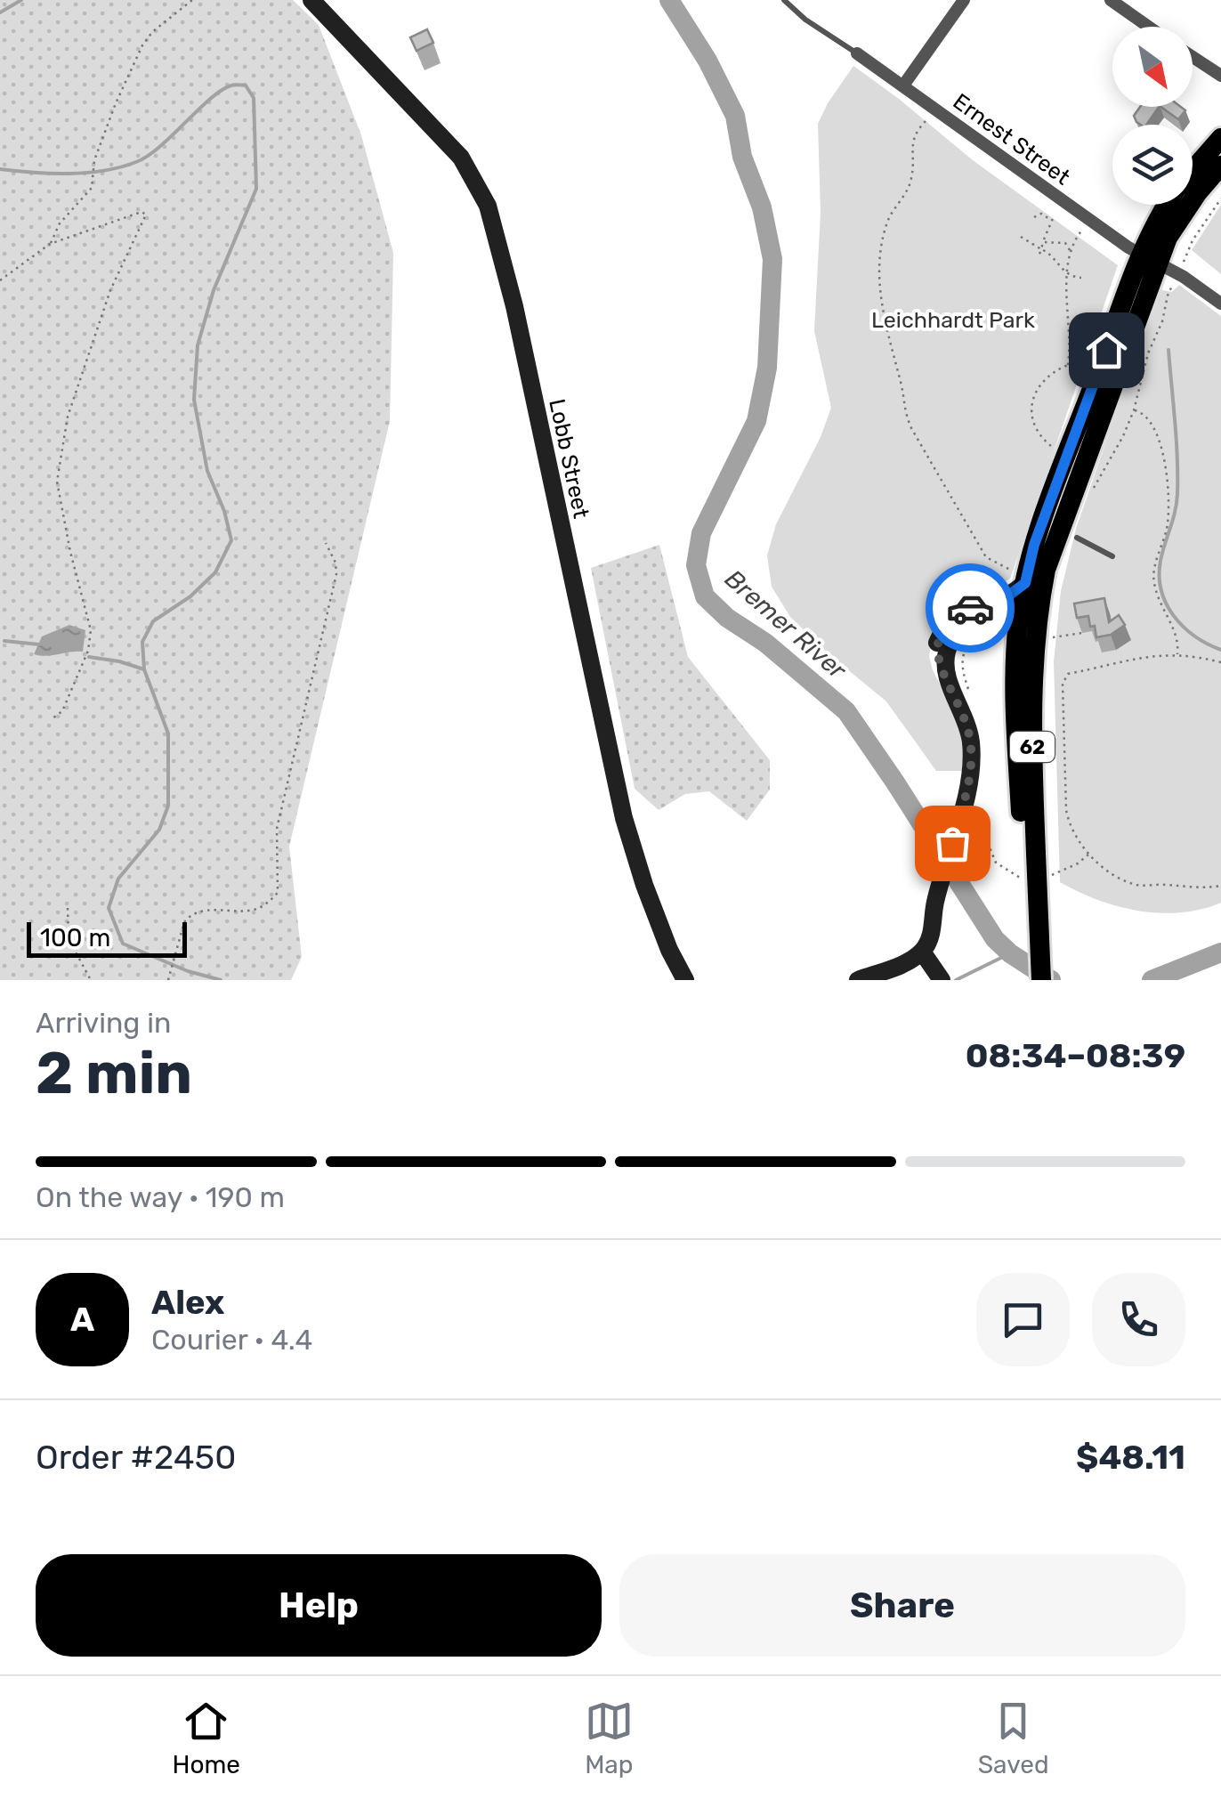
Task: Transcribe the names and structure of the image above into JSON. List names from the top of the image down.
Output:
{
  "streets": {
    "main road": ["Lobb Street", "62"],
    "street": ["Ernest Street"]
  },
  "crossings": [
    ["Ernest Street", "62"]
  ],
  "water": ["Bremer River"],
  "parks": ["Leichhardt Park"],
  "scale_bar": "100 m",
  "north": "bottom right",
  "page": {
    "scale": "100 m",
    "heading": ["2 min", "Arriving in", "08:34–08:39"],
    "panel": [
      "Alex",
      "Courier · 4.4",
      "Order #2450",
      "$48.11"
    ],
    "bar": "On the way · 190 m",
    "round": "A",
    "buttons": ["Help", "Share"],
    "tabs": ["Home", "Map", "Saved"]
  }
}
